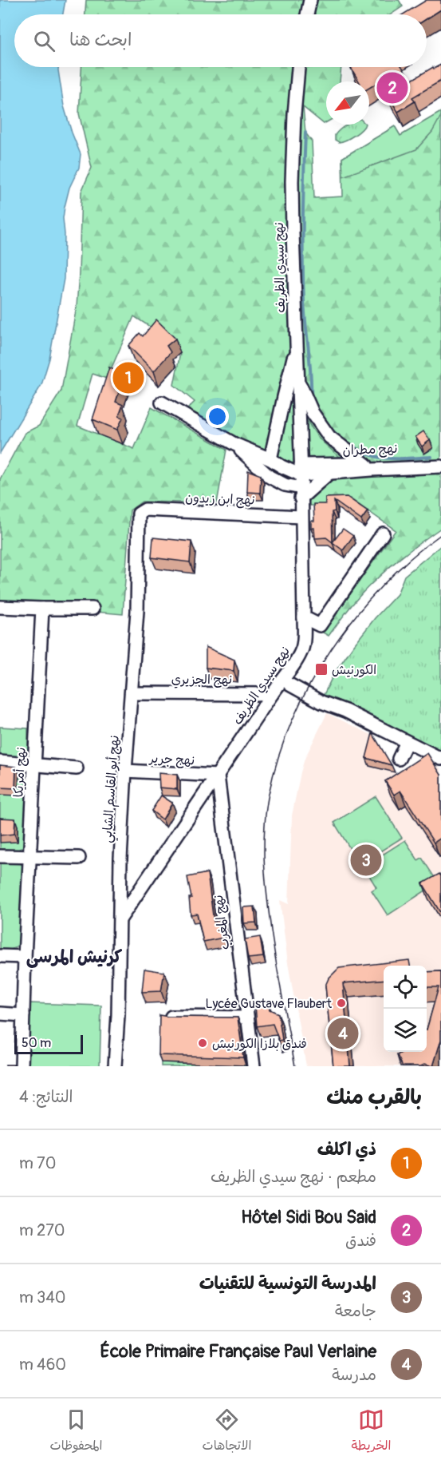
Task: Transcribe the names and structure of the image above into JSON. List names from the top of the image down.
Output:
{
  "streets": {
    "street": [
      "نهج سيدي الظريف",
      "نهج مطران",
      "نهج ابن زيدون",
      "نهج الجزيري",
      "نهج جرير",
      "نهج أمريكا",
      "نهج أبو القاسم الشابي",
      "نهج المغرب"
    ]
  },
  "crossings": [
    ["نهج سيدي الظريف", "نهج مطران"],
    ["نهج سيدي الظريف", "نهج ابن زيدون"],
    ["نهج سيدي الظريف", "نهج الجزيري"],
    ["نهج سيدي الظريف", "نهج جرير"],
    ["نهج سيدي الظريف", "نهج أبو القاسم الشابي"],
    ["نهج سيدي الظريف", "نهج المغرب"],
    ["نهج ابن زيدون", "نهج أبو القاسم الشابي"],
    ["نهج الجزيري", "نهج أبو القاسم الشابي"],
    ["نهج جرير", "نهج أبو القاسم الشابي"],
    ["نهج جرير", "نهج المغرب"]
  ],
  "districts": ["كرنيش المرسى"],
  "places": {
    "transit": ["الكورنيش"],
    "other": ["Lycée Gustave Flaubert", "فندق بلازا الكورنيش"]
  },
  "scale_bar": "50 m",
  "north": "bottom left",
  "page": {
    "search": "ابحث هنا",
    "pins": [
      "2",
      "1",
      "3",
      "4"
    ],
    "scale": "50 m",
    "heading": ["بالقرب منك", "النتائج: 4"],
    "list": [
      {
        "mark": "1",
        "name": "ذي اكلف",
        "note": "مطعم · نهج سيدي الظريف",
        "value": "70 m"
      },
      {
        "mark": "2",
        "name": "Hôtel Sidi Bou Said",
        "note": "فندق",
        "value": "270 m"
      },
      {
        "mark": "3",
        "name": "المدرسة التونسية للتقنيات",
        "note": "جامعة",
        "value": "340 m"
      },
      {
        "mark": "4",
        "name": "École Primaire Française Paul Verlaine",
        "note": "مدرسة",
        "value": "460 m"
      }
    ],
    "nav": ["الخريطة", "الاتجاهات", "المحفوظات"]
  }
}
